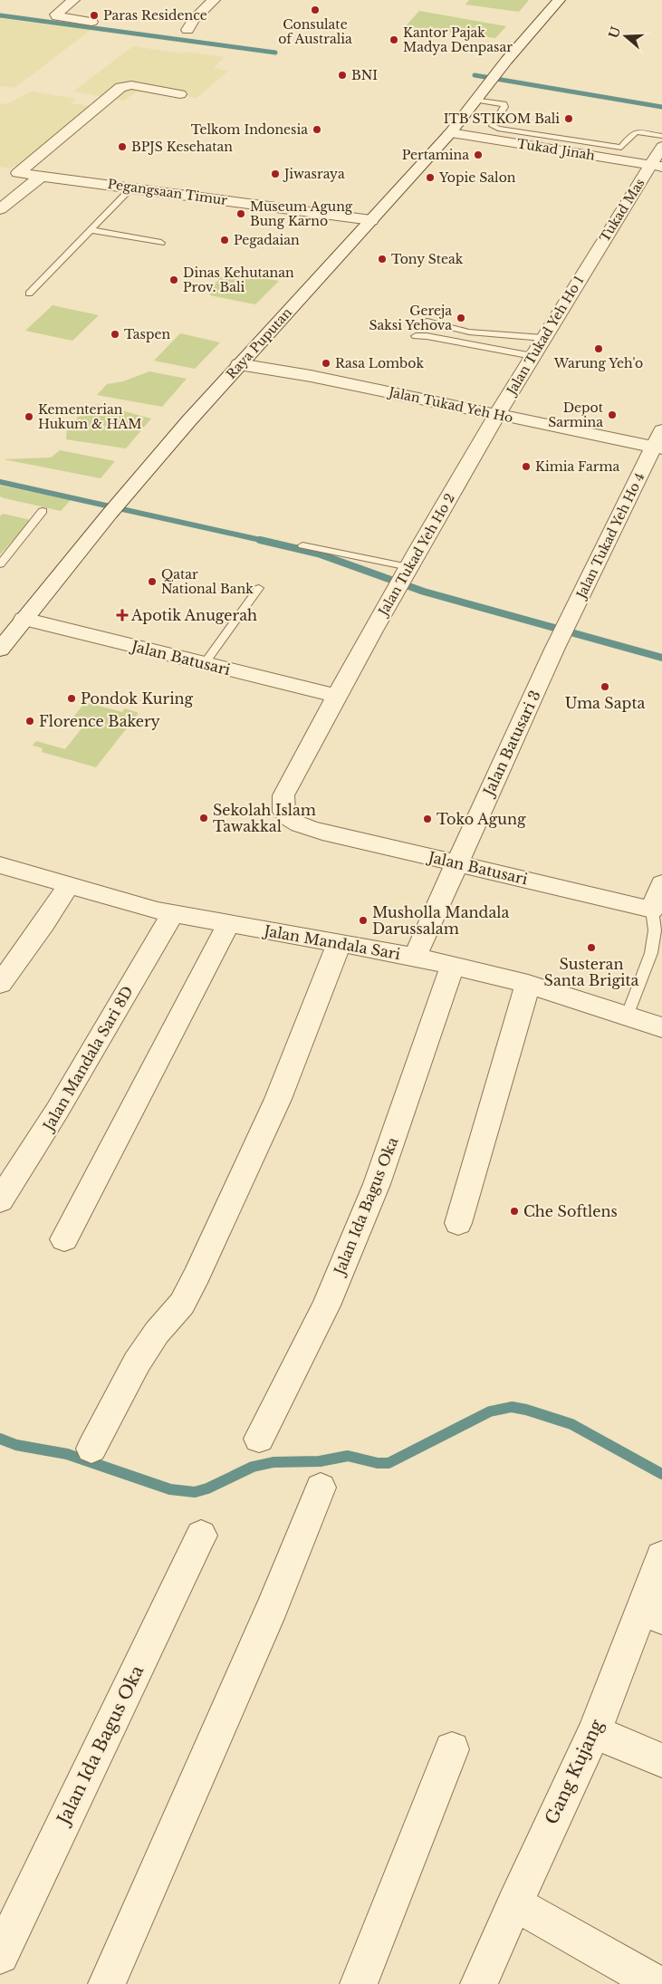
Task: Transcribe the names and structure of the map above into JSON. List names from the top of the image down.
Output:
{
  "streets": {
    "street": [
      "Tukad Jinah",
      "Pegangsaan Timur",
      "Tukad Mas",
      "Jalan Tukad Yeh Ho 1",
      "Raya Puputan",
      "Jalan Tukad Yeh Ho",
      "Jalan Tukad Yeh Ho 4",
      "Jalan Tukad Yeh Ho 2",
      "Jalan Batusari",
      "Jalan Batusari 3",
      "Jalan Mandala Sari",
      "Jalan Mandala Sari 8D",
      "Jalan Ida Bagus Oka",
      "Gang Kujang"
    ]
  },
  "crossings": [
    ["Tukad Jinah", "Tukad Mas"],
    ["Tukad Jinah", "Raya Puputan"],
    ["Pegangsaan Timur", "Raya Puputan"],
    ["Tukad Mas", "Jalan Tukad Yeh Ho 1"],
    ["Jalan Tukad Yeh Ho 1", "Jalan Tukad Yeh Ho"],
    ["Jalan Tukad Yeh Ho 1", "Jalan Tukad Yeh Ho 2"],
    ["Raya Puputan", "Jalan Tukad Yeh Ho"],
    ["Raya Puputan", "Jalan Batusari"],
    ["Jalan Tukad Yeh Ho", "Jalan Tukad Yeh Ho 4"],
    ["Jalan Tukad Yeh Ho", "Jalan Tukad Yeh Ho 2"],
    ["Jalan Tukad Yeh Ho 4", "Jalan Batusari 3"],
    ["Jalan Tukad Yeh Ho 2", "Jalan Batusari"],
    ["Jalan Batusari", "Jalan Batusari 3"],
    ["Jalan Batusari 3", "Jalan Mandala Sari"],
    ["Jalan Mandala Sari", "Jalan Mandala Sari 8D"],
    ["Jalan Mandala Sari", "Jalan Ida Bagus Oka"]
  ],
  "places": {
    "other": [
      "Consulate of Australia",
      "Paras Residence",
      "Kantor Pajak Madya Denpasar",
      "BNI",
      "ITB STIKOM Bali",
      "Telkom Indonesia",
      "BPJS Kesehatan",
      "Pertamina",
      "Jiwasraya",
      "Yopie Salon",
      "Museum Agung Bung Karno",
      "Pegadaian",
      "Tony Steak",
      "Dinas Kehutanan Prov. Bali",
      "Gereja Saksi Yehova",
      "Taspen",
      "Warung Yeh'o",
      "Rasa Lombok",
      "Depot Sarmina",
      "Kementerian Hukum & HAM",
      "Kimia Farma",
      "Qatar National Bank",
      "Uma Sapta",
      "Pondok Kuring",
      "Florence Bakery",
      "Sekolah Islam Tawakkal",
      "Toko Agung",
      "Musholla Mandala Darussalam",
      "Susteran Santa Brigita",
      "Che Softlens"
    ],
    "health": ["Apotik Anugerah"]
  },
  "north": "left"
}
